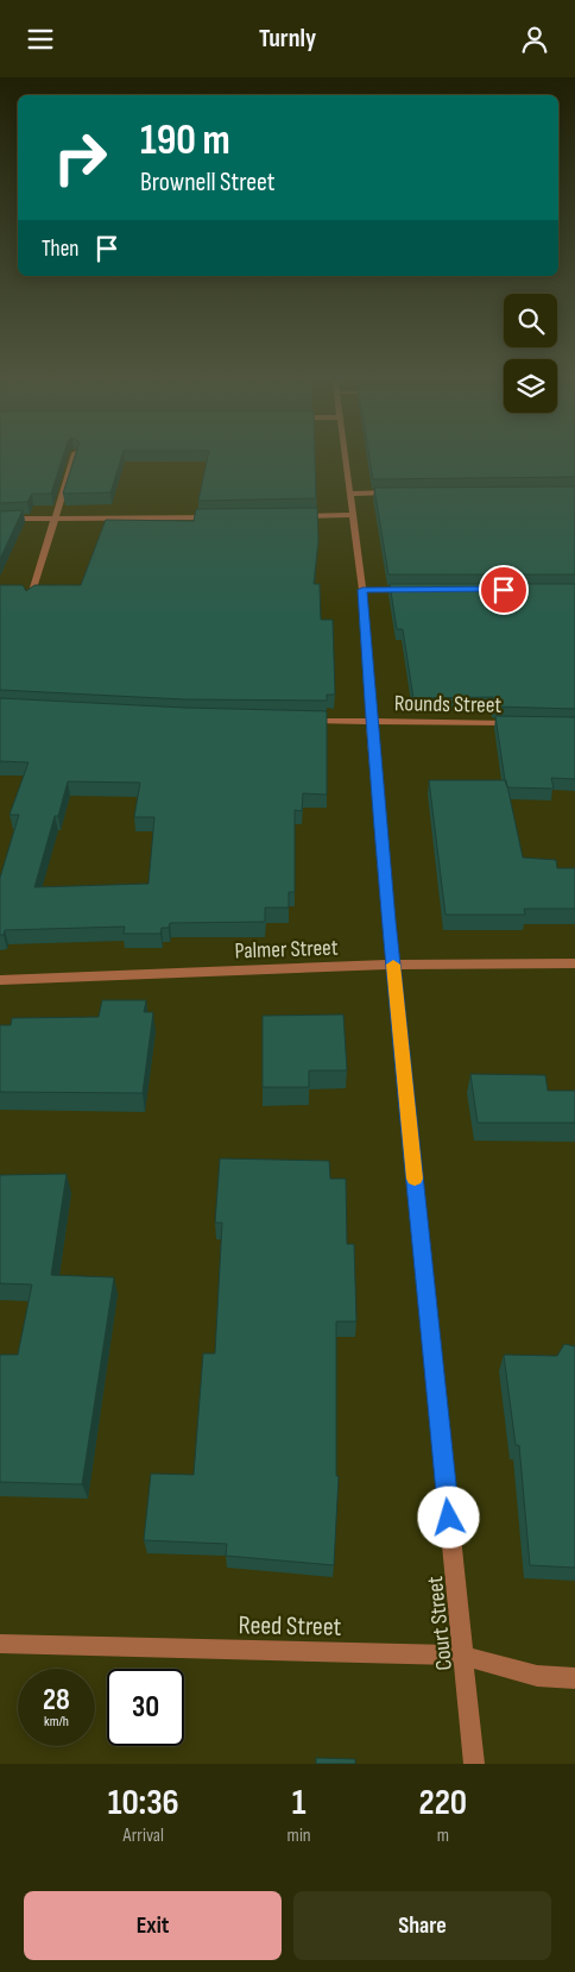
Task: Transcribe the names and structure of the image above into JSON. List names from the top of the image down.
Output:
{
  "streets": {
    "street": [
      "Rounds Street",
      "Palmer Street",
      "Court Street",
      "Reed Street"
    ]
  },
  "crossings": [
    ["Rounds Street", "Court Street"],
    ["Palmer Street", "Court Street"],
    ["Court Street", "Reed Street"]
  ],
  "page": {
    "header": "Turnly",
    "turn": ["190 m", "Brownell Street"],
    "then": "Then",
    "speed": "28 km/h",
    "limit": "30",
    "eta": [
      "10:36",
      "Arrival",
      "1",
      "min",
      "220",
      "m"
    ],
    "buttons": ["Exit", "Share"]
  }
}
